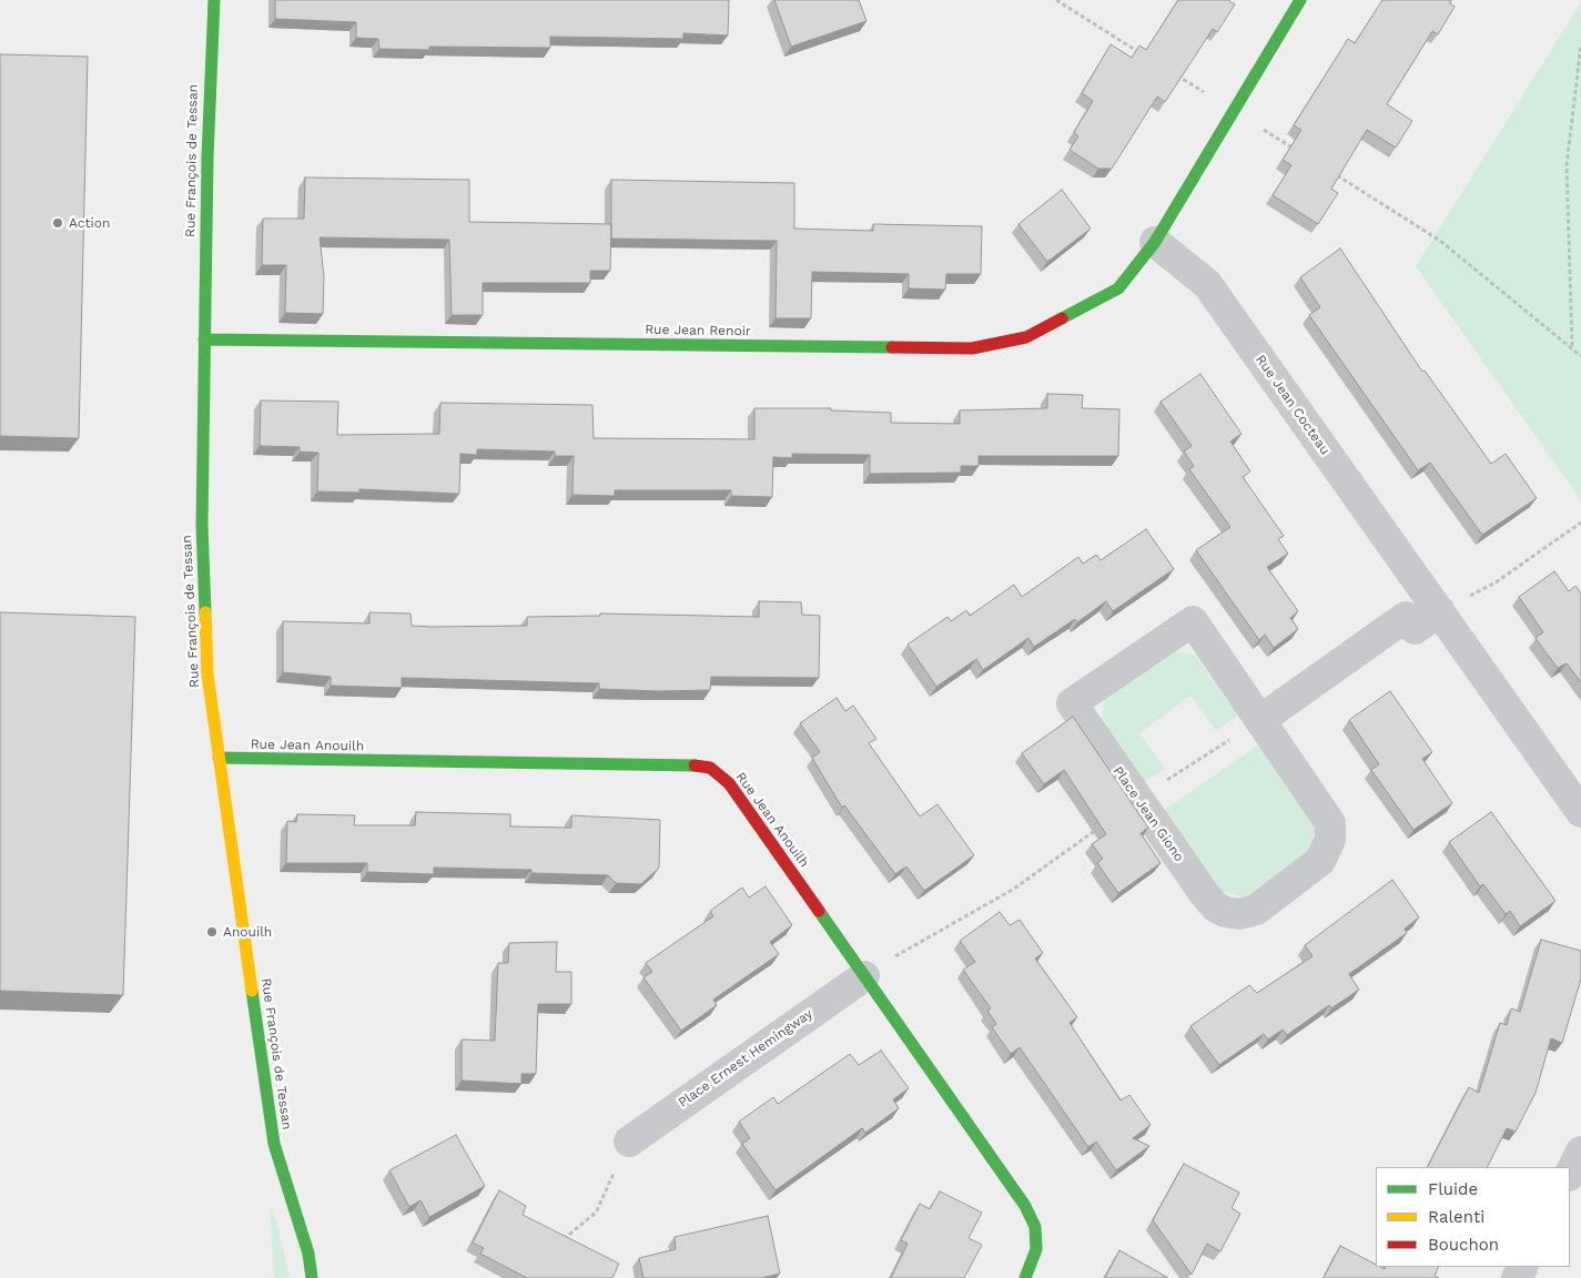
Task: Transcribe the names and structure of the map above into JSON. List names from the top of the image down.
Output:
{
  "streets": {
    "street": [
      "Rue François de Tessan",
      "Rue Jean Renoir",
      "Rue Jean Cocteau",
      "Rue Jean Anouilh",
      "Place Jean Giono",
      "Place Ernest Hemingway"
    ]
  },
  "crossings": [
    ["Rue François de Tessan", "Rue Jean Renoir"],
    ["Rue François de Tessan", "Rue Jean Anouilh"],
    ["Rue Jean Renoir", "Rue Jean Cocteau"],
    ["Rue Jean Anouilh", "Place Ernest Hemingway"]
  ],
  "places": ["Action", "Anouilh"],
  "legend": ["Fluide", "Ralenti", "Bouchon"]
}
